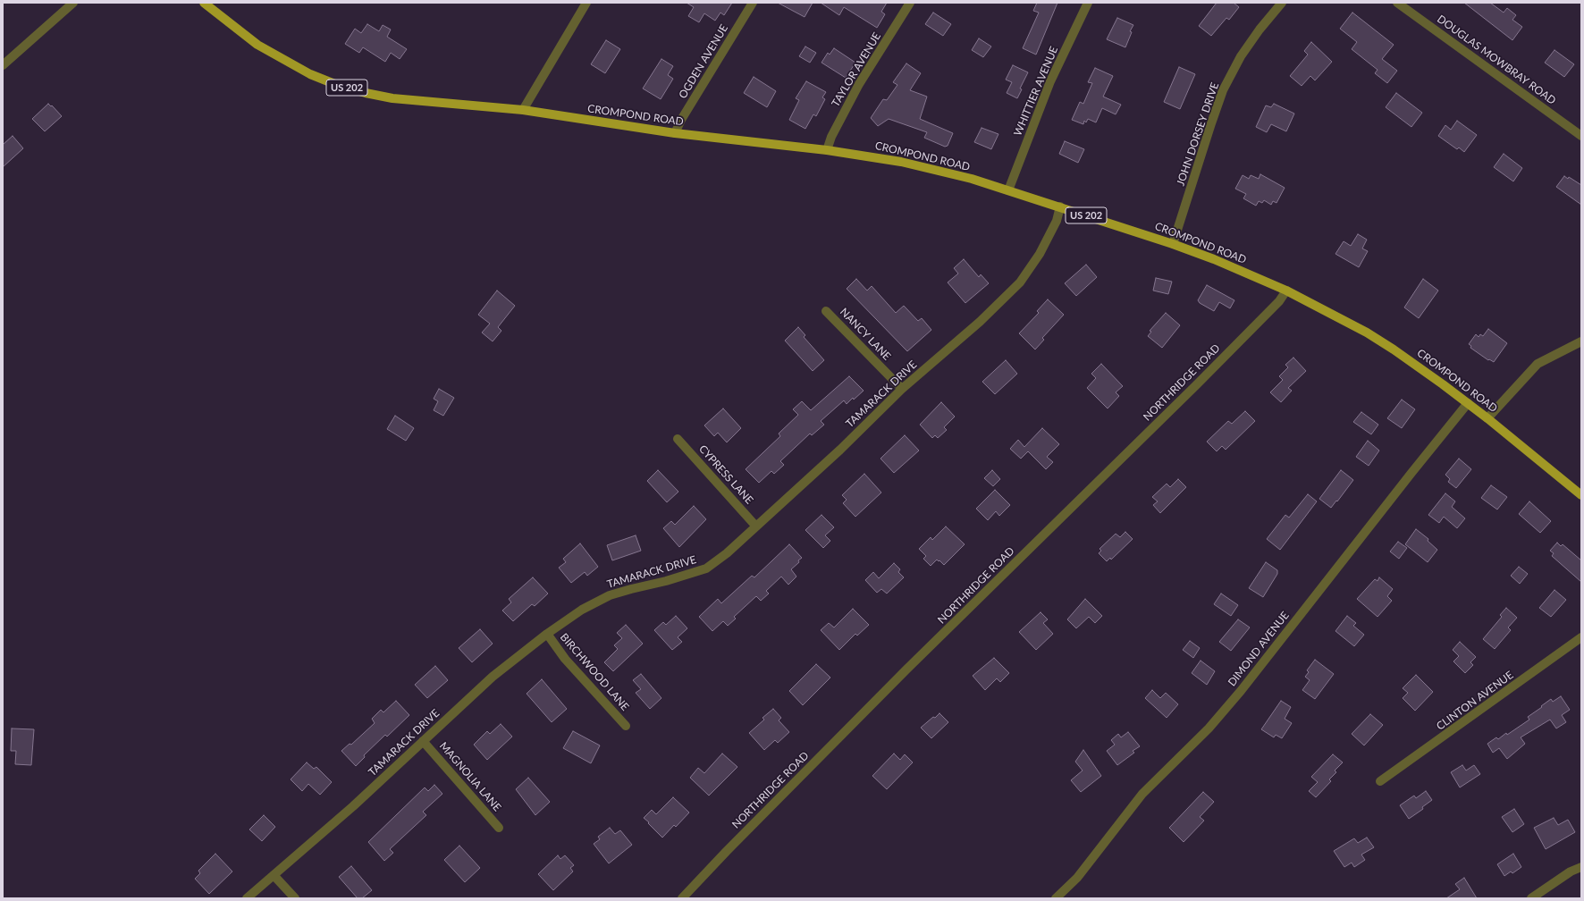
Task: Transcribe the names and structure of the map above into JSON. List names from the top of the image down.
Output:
{
  "streets": {
    "main road": ["US 202", "CROMPOND ROAD"],
    "street": [
      "DOUGLAS MOWBRAY ROAD",
      "OGDEN AVENUE",
      "TAYLOR AVENUE",
      "WHITTIER AVENUE",
      "JOHN DORSEY DRIVE",
      "NANCY LANE",
      "NORTHRIDGE ROAD",
      "TAMARACK DRIVE",
      "CYPRESS LANE",
      "DIMOND AVENUE",
      "BIRCHWOOD LANE",
      "CLINTON AVENUE",
      "MAGNOLIA LANE"
    ]
  },
  "crossings": [
    ["OGDEN AVENUE", "CROMPOND ROAD"],
    ["TAYLOR AVENUE", "CROMPOND ROAD"],
    ["WHITTIER AVENUE", "CROMPOND ROAD"],
    ["CROMPOND ROAD", "JOHN DORSEY DRIVE"],
    ["CROMPOND ROAD", "NORTHRIDGE ROAD"],
    ["CROMPOND ROAD", "TAMARACK DRIVE"],
    ["CROMPOND ROAD", "DIMOND AVENUE"],
    ["NANCY LANE", "TAMARACK DRIVE"],
    ["TAMARACK DRIVE", "CYPRESS LANE"],
    ["TAMARACK DRIVE", "BIRCHWOOD LANE"],
    ["TAMARACK DRIVE", "MAGNOLIA LANE"]
  ]
}
